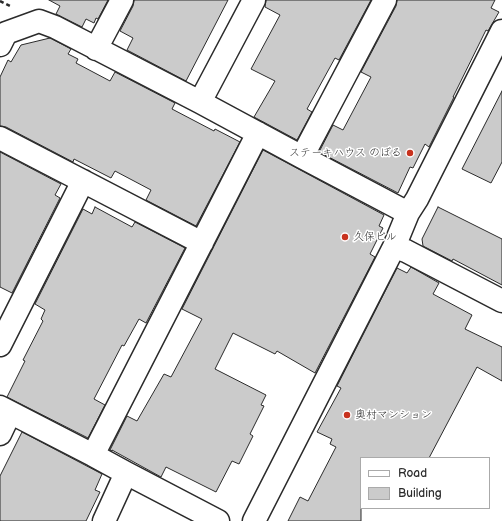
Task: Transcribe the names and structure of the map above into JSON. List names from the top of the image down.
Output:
{
  "places": ["ステーキハウス のぼる", "久保ビル", "奥村マンション"],
  "legend": ["Road", "Building"]
}
